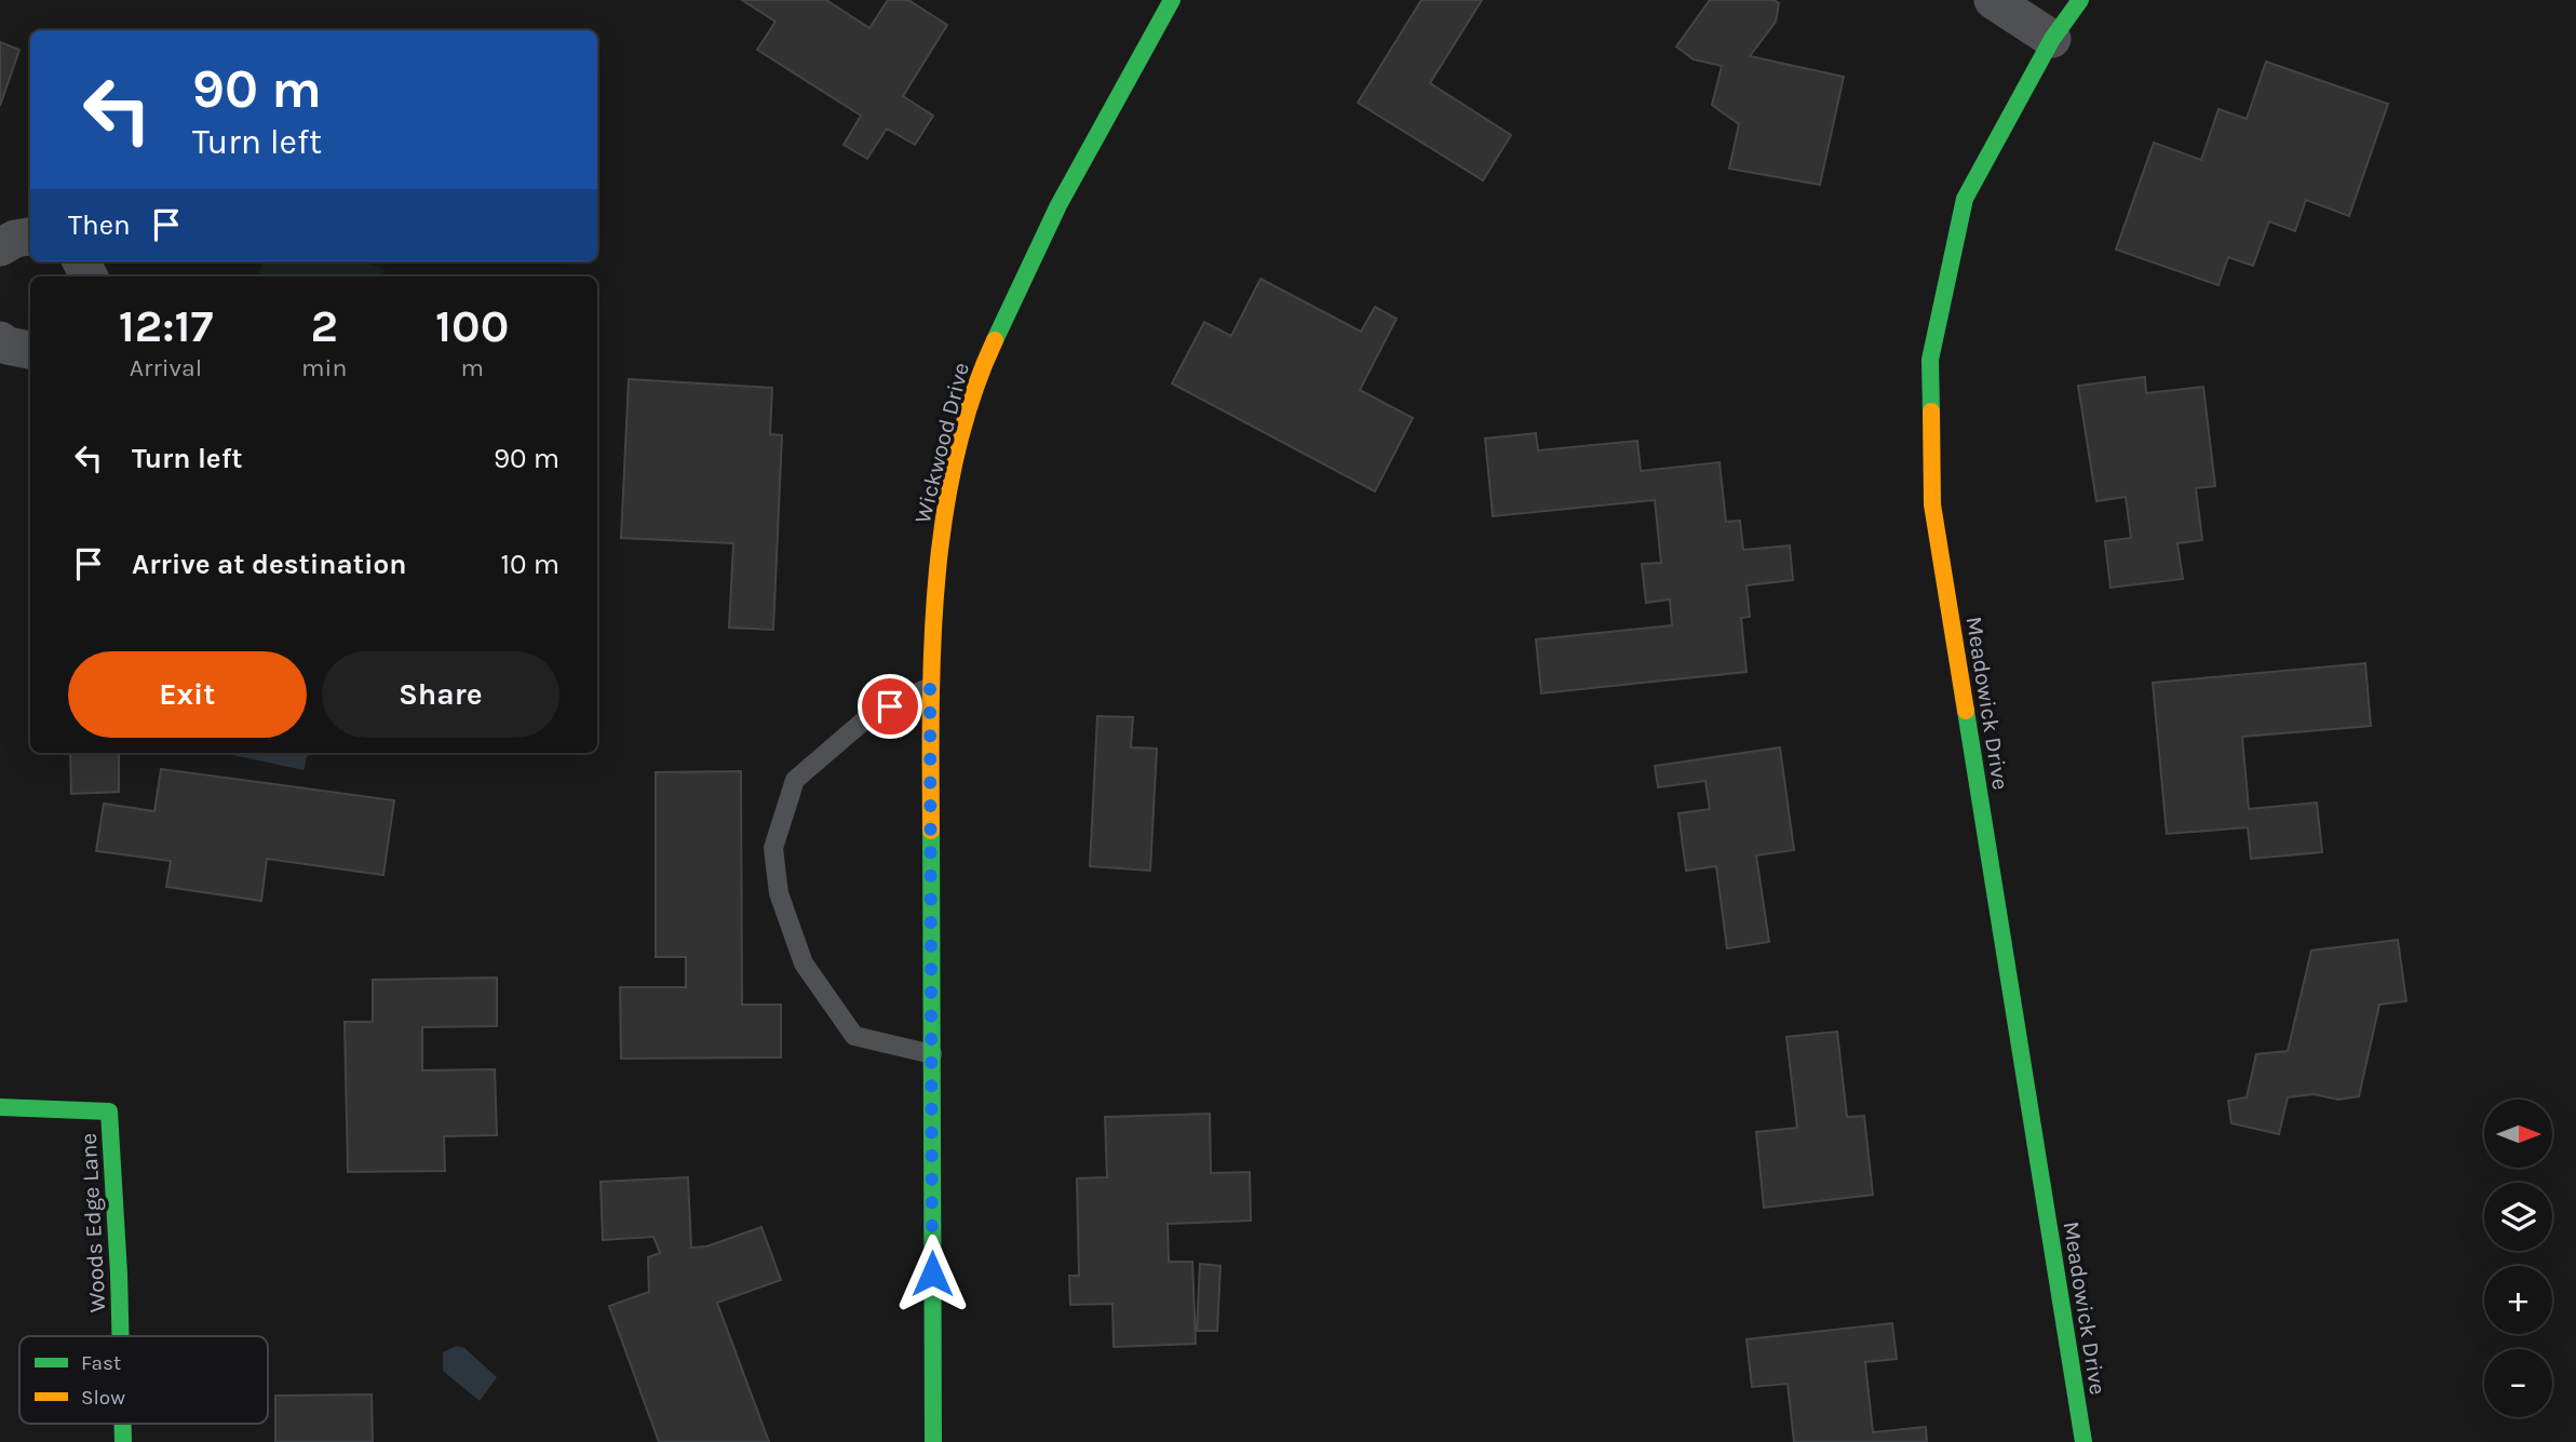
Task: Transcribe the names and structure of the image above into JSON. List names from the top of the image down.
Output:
{
  "streets": {
    "street": ["Wickwood Drive", "Meadowick Drive", "Woods Edge Lane"]
  },
  "legend": ["Fast", "Slow"],
  "north": "right",
  "page": {
    "turn": ["90 m", "Turn left"],
    "then": "Then",
    "eta": [
      "12:17",
      "Arrival",
      "2",
      "min",
      "100",
      "m"
    ],
    "list": [
      {
        "name": "Turn left",
        "value": "90 m"
      },
      {
        "name": "Arrive at destination",
        "value": "10 m"
      }
    ],
    "buttons": ["Exit", "Share"],
    "map_buttons": ["+", "−"]
  }
}
